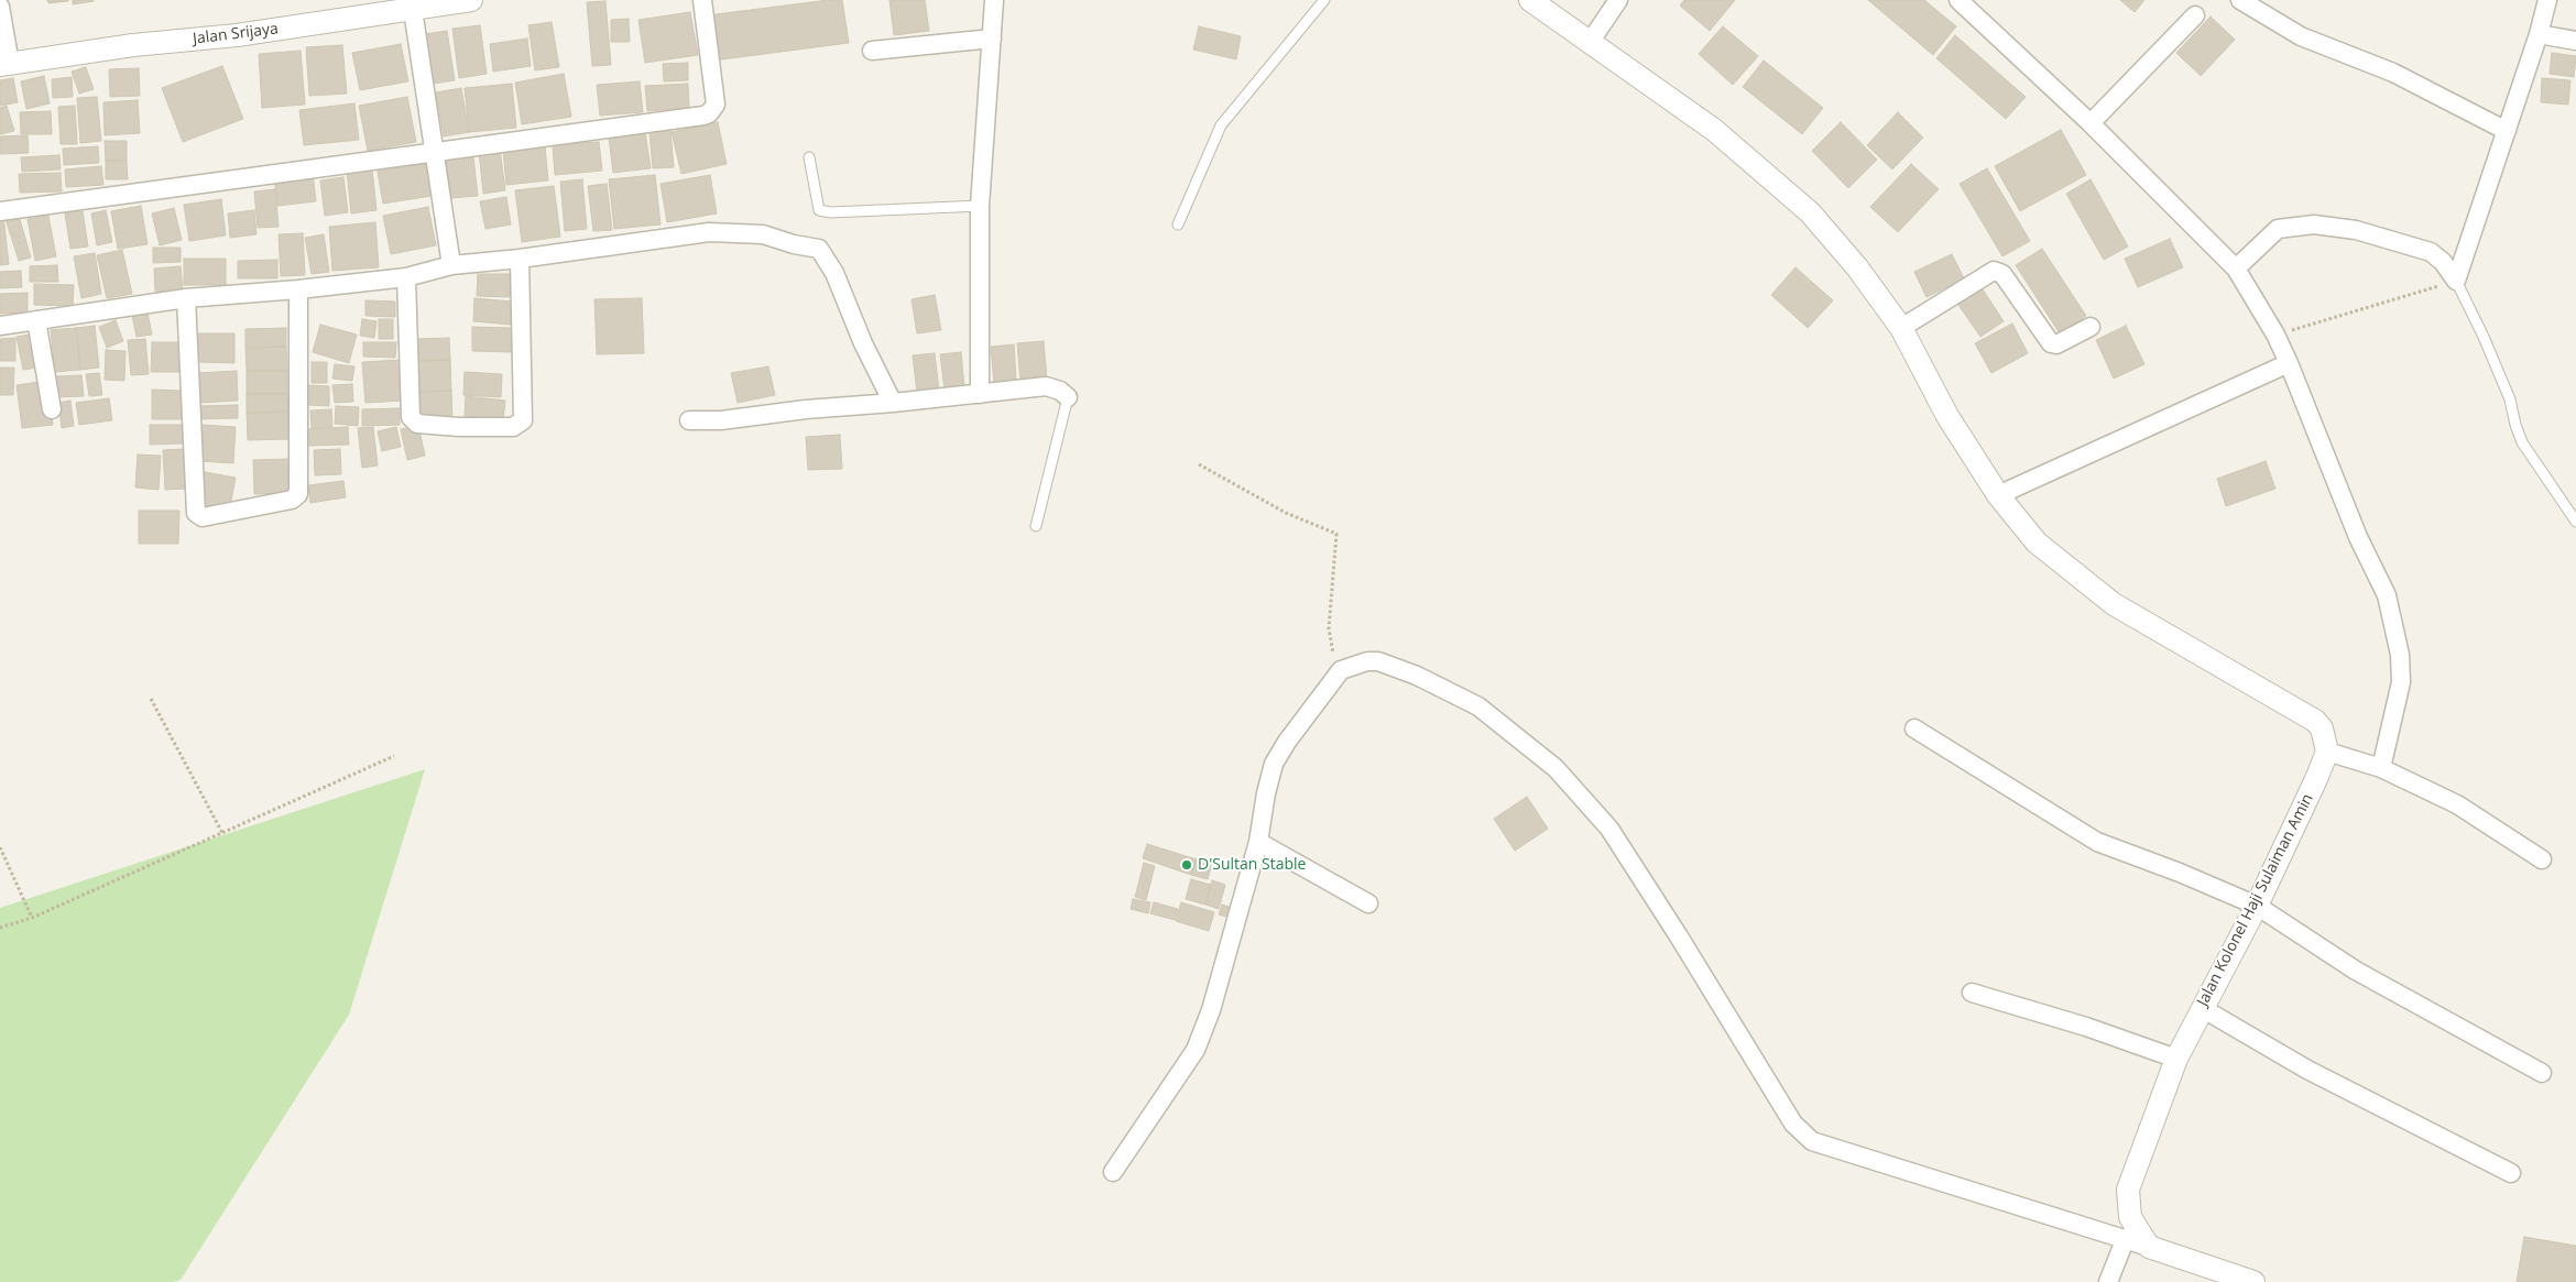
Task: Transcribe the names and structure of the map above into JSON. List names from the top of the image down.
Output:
{
  "streets": {
    "street": ["Jalan Srijaya", "Jalan Kolonel Haji Sulaiman Amin"]
  },
  "places": ["D'Sultan Stable"]
}
